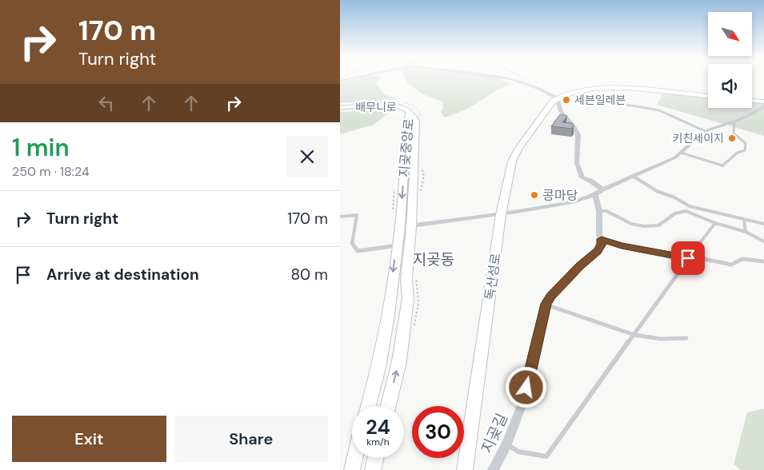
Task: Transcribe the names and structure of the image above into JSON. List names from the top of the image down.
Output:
{
  "streets": {
    "street": [
      "배무니로",
      "지곶중앙로",
      "독산성로",
      "지곶길"
    ]
  },
  "crossings": [
    ["배무니로", "지곶중앙로"]
  ],
  "districts": ["지곶동"],
  "places": ["세븐일레븐", "키친세이지", "콩마당"],
  "north": "bottom right",
  "page": {
    "turn": ["170 m", "Turn right"],
    "heading": ["1 min", "250 m · 18:24"],
    "list": [
      {
        "name": "Turn right",
        "value": "170 m"
      },
      {
        "name": "Arrive at destination",
        "value": "80 m"
      }
    ],
    "speed": "24 km/h",
    "limit": "30",
    "buttons": ["Exit", "Share"]
  }
}
